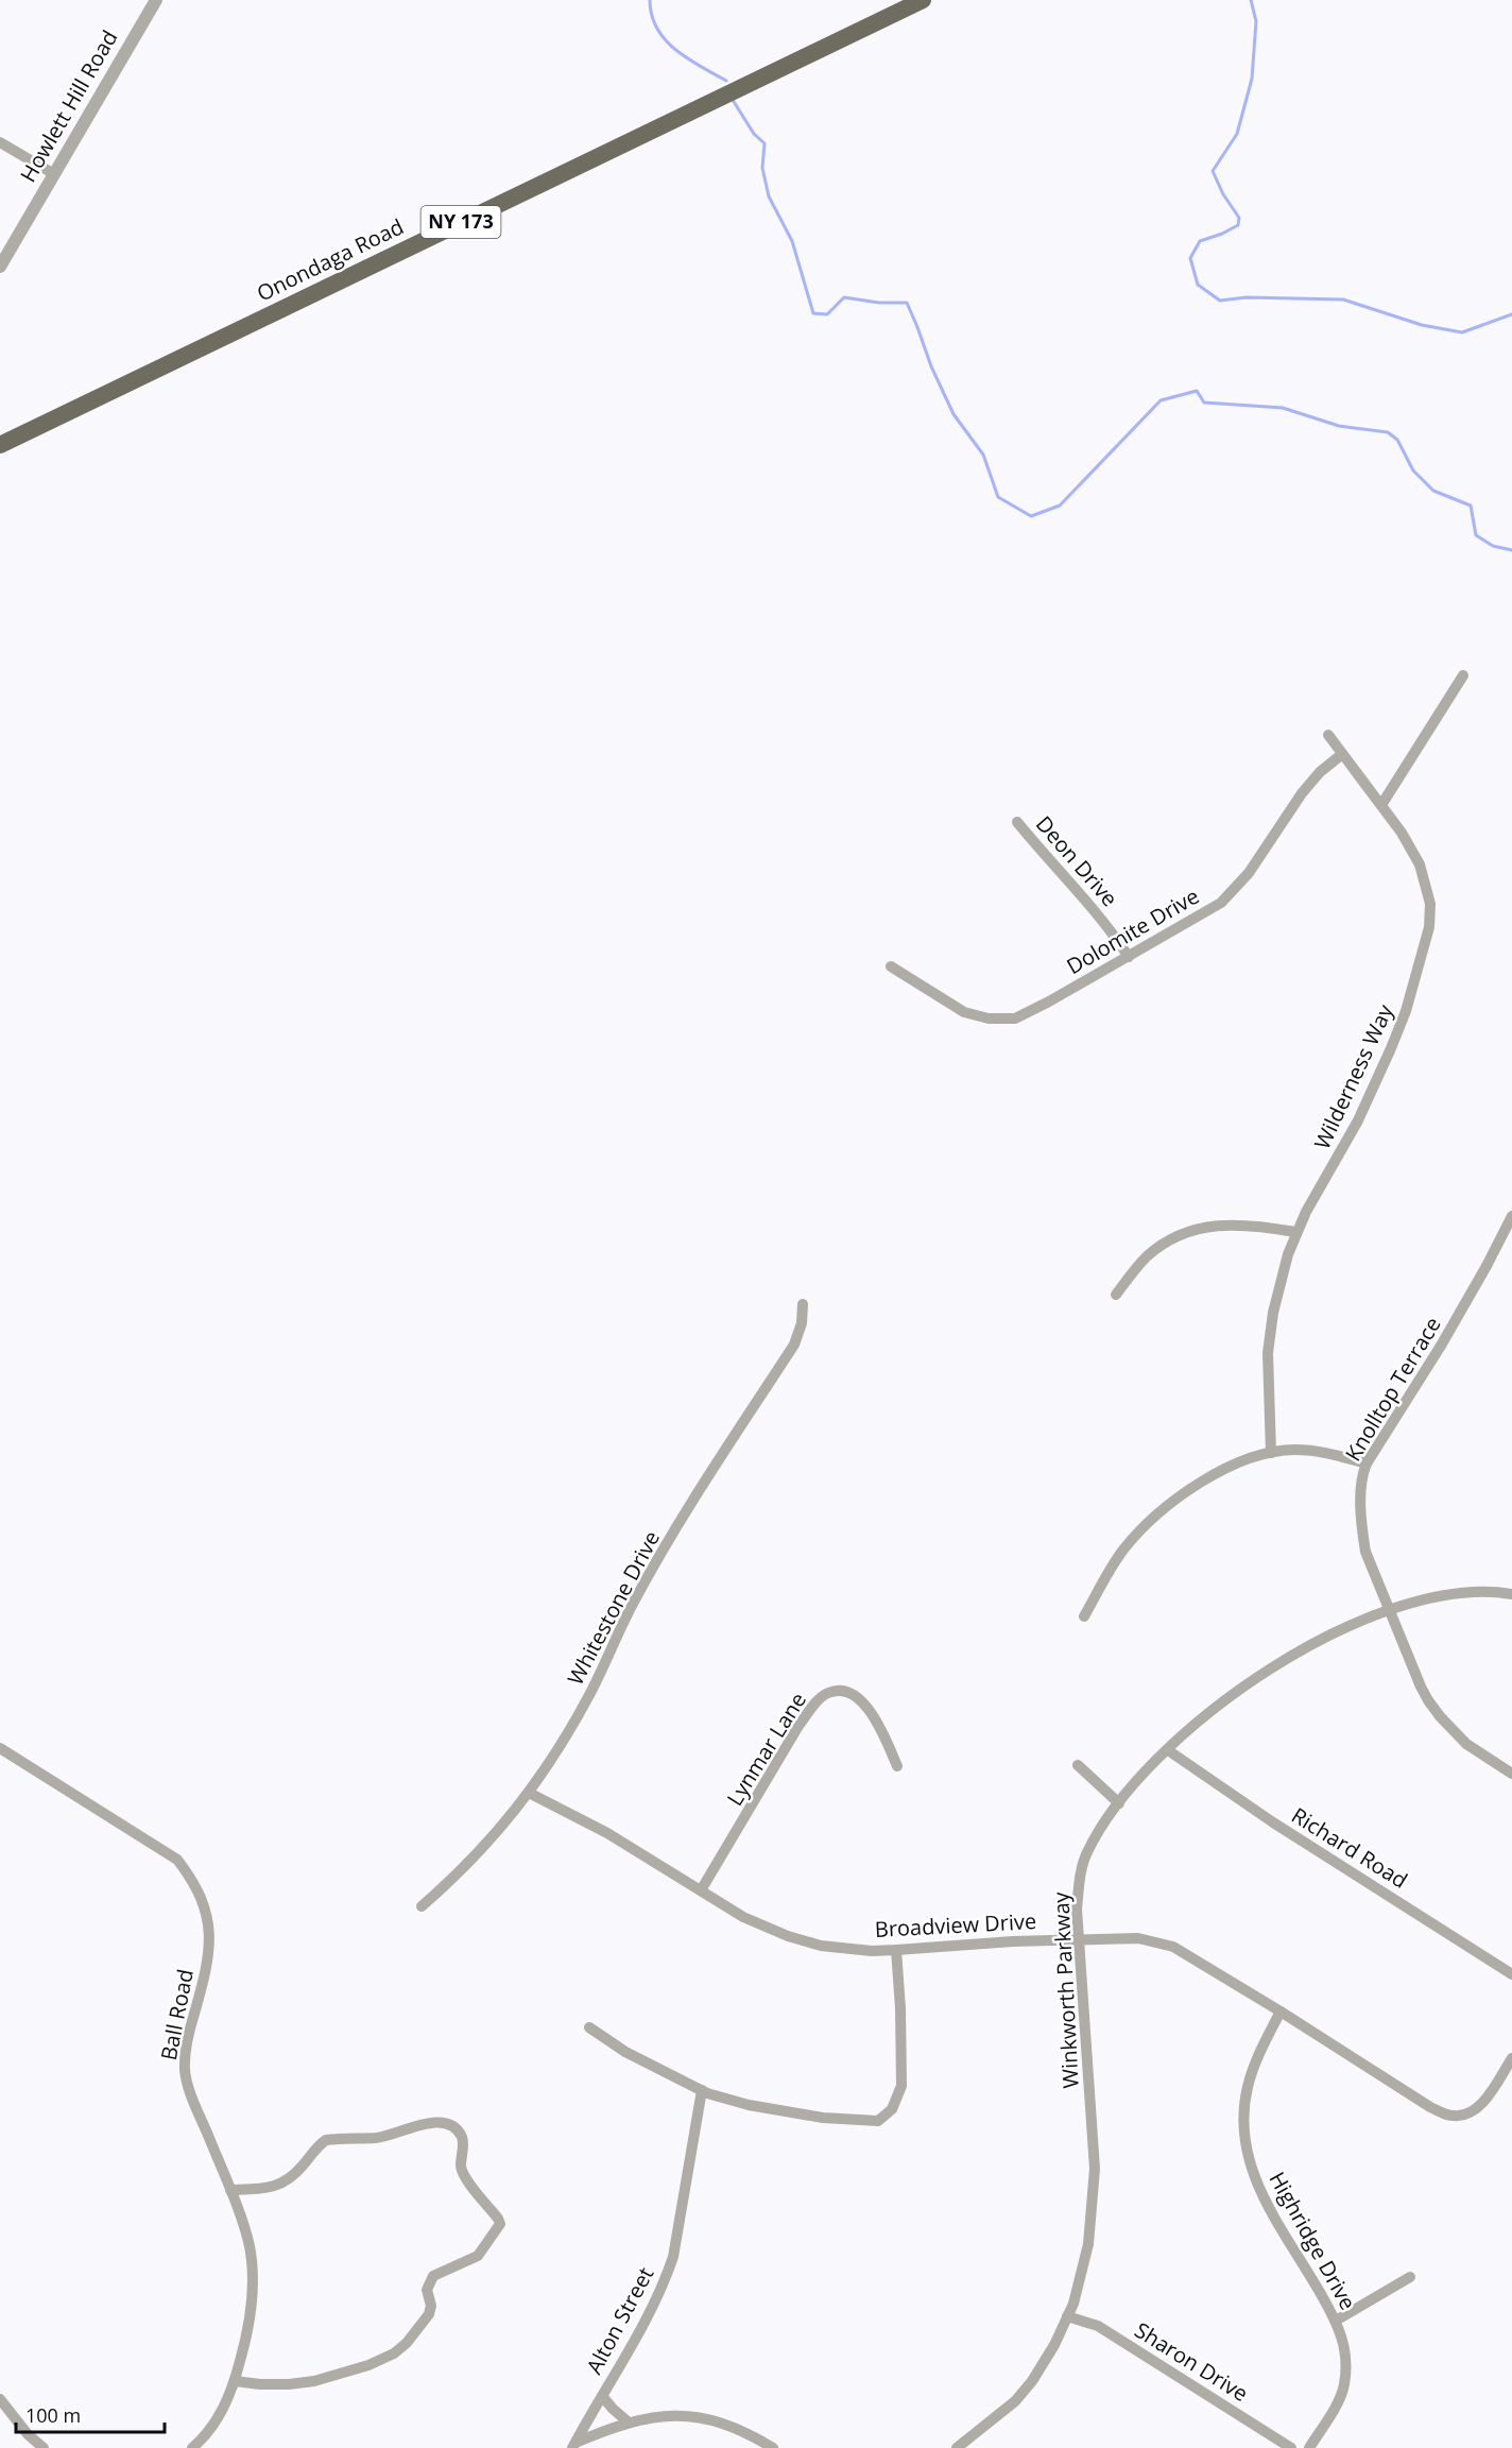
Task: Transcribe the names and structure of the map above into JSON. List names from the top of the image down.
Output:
{
  "streets": {
    "main road": ["NY 173", "Onondaga Road"],
    "street": [
      "Howlett Hill Road",
      "Deon Drive",
      "Dolomite Drive",
      "Wilderness Way",
      "Knolltop Terrace",
      "Whitestone Drive",
      "Lynmar Lane",
      "Richard Road",
      "Broadview Drive",
      "Winkworth Parkway",
      "Ball Road",
      "Highridge Drive",
      "Alton Street",
      "Sharon Drive"
    ]
  },
  "crossings": [
    ["Deon Drive", "Dolomite Drive"],
    ["Dolomite Drive", "Wilderness Way"],
    ["Knolltop Terrace", "Winkworth Parkway"],
    ["Whitestone Drive", "Broadview Drive"],
    ["Lynmar Lane", "Broadview Drive"],
    ["Richard Road", "Winkworth Parkway"],
    ["Broadview Drive", "Winkworth Parkway"],
    ["Broadview Drive", "Highridge Drive"],
    ["Winkworth Parkway", "Sharon Drive"]
  ],
  "scale_bar": "100 m"
}
